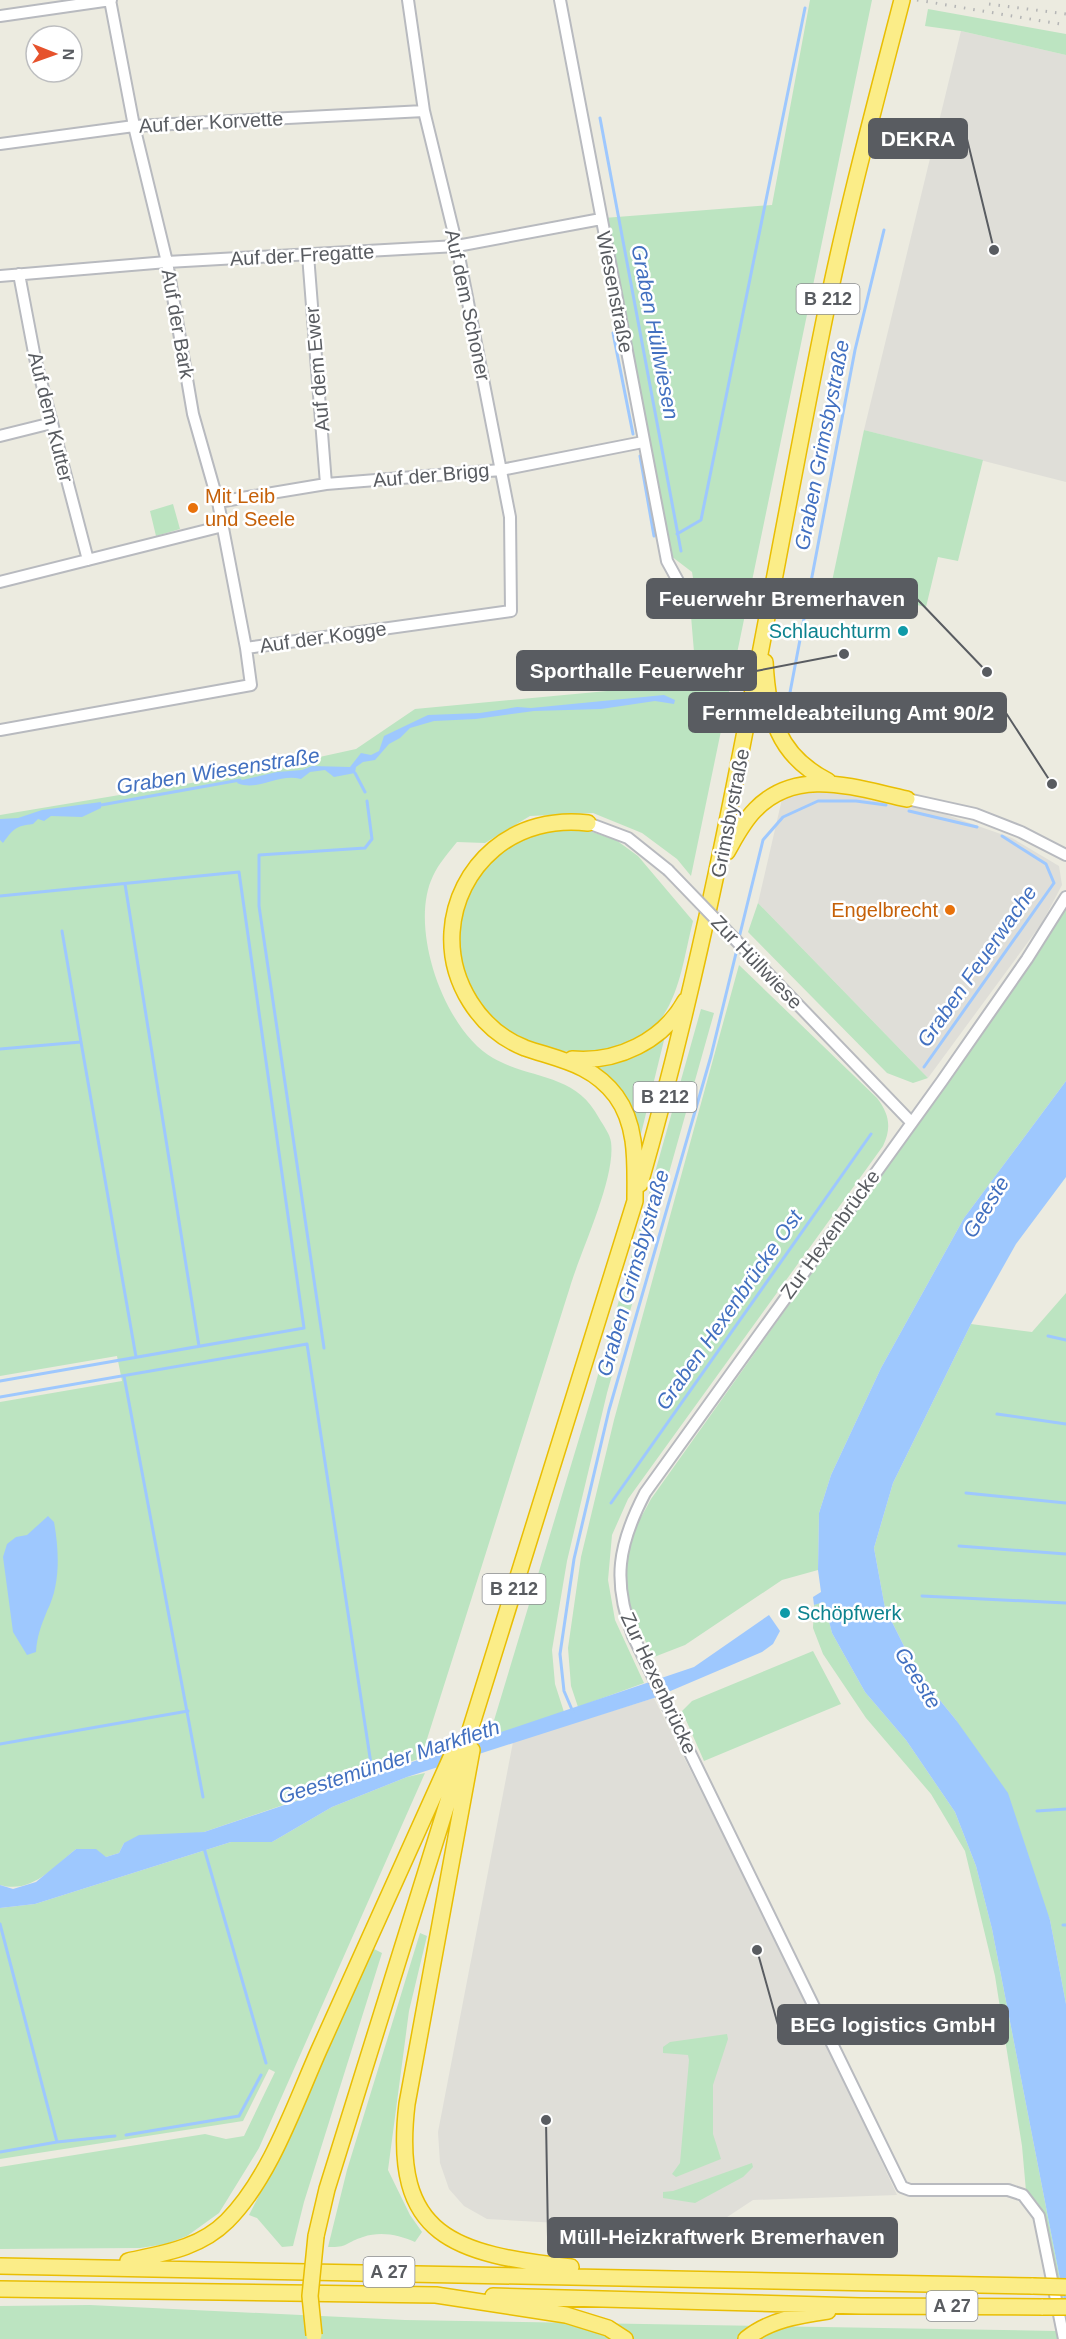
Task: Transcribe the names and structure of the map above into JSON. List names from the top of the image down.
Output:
{
  "streets": {
    "highway": ["B 212", "Grimsbystraße", "A 27"],
    "street": [
      "Auf der Korvette",
      "Auf der Fregatte",
      "Wiesenstraße",
      "Auf dem Schoner",
      "Auf der Bark",
      "Auf dem Ewer",
      "Auf dem Kutter",
      "Auf der Brigg",
      "Auf der Kogge",
      "Zur Hüllwiese",
      "Zur Hexenbrücke"
    ]
  },
  "crossings": [
    ["Auf der Korvette", "Auf dem Schoner"],
    ["Auf der Korvette", "Auf der Bark"],
    ["Auf der Fregatte", "Wiesenstraße"],
    ["Auf der Fregatte", "Auf dem Schoner"],
    ["Auf der Fregatte", "Auf der Bark"],
    ["Auf der Fregatte", "Auf dem Ewer"],
    ["Auf der Fregatte", "Auf dem Kutter"],
    ["Wiesenstraße", "Auf der Brigg"],
    ["B 212", "Grimsbystraße"],
    ["Auf dem Schoner", "Auf der Brigg"],
    ["Auf dem Schoner", "Auf der Kogge"],
    ["Auf der Bark", "Auf der Brigg"],
    ["Auf der Bark", "Auf der Kogge"],
    ["Auf dem Ewer", "Auf der Brigg"],
    ["Zur Hüllwiese", "Zur Hexenbrücke"]
  ],
  "water": [
    "Graben Hüllwiesen",
    "Graben Grimsbystraße",
    "Graben Wiesenstraße",
    "Graben Feuerwache",
    "Geeste",
    "Graben Hexenbrücke Ost",
    "Geestemünder Markfleth"
  ],
  "places": [
    "DEKRA",
    "Mit Leib und Seele",
    "Schlauchturm",
    "Sporthalle Feuerwehr",
    "Feuerwehr Bremerhaven",
    "Fernmeldeabteilung Amt 90/2",
    "Engelbrecht",
    "Schöpfwerk",
    "BEG logistics GmbH",
    "Müll-Heizkraftwerk Bremerhaven"
  ],
  "north": "right"
}
